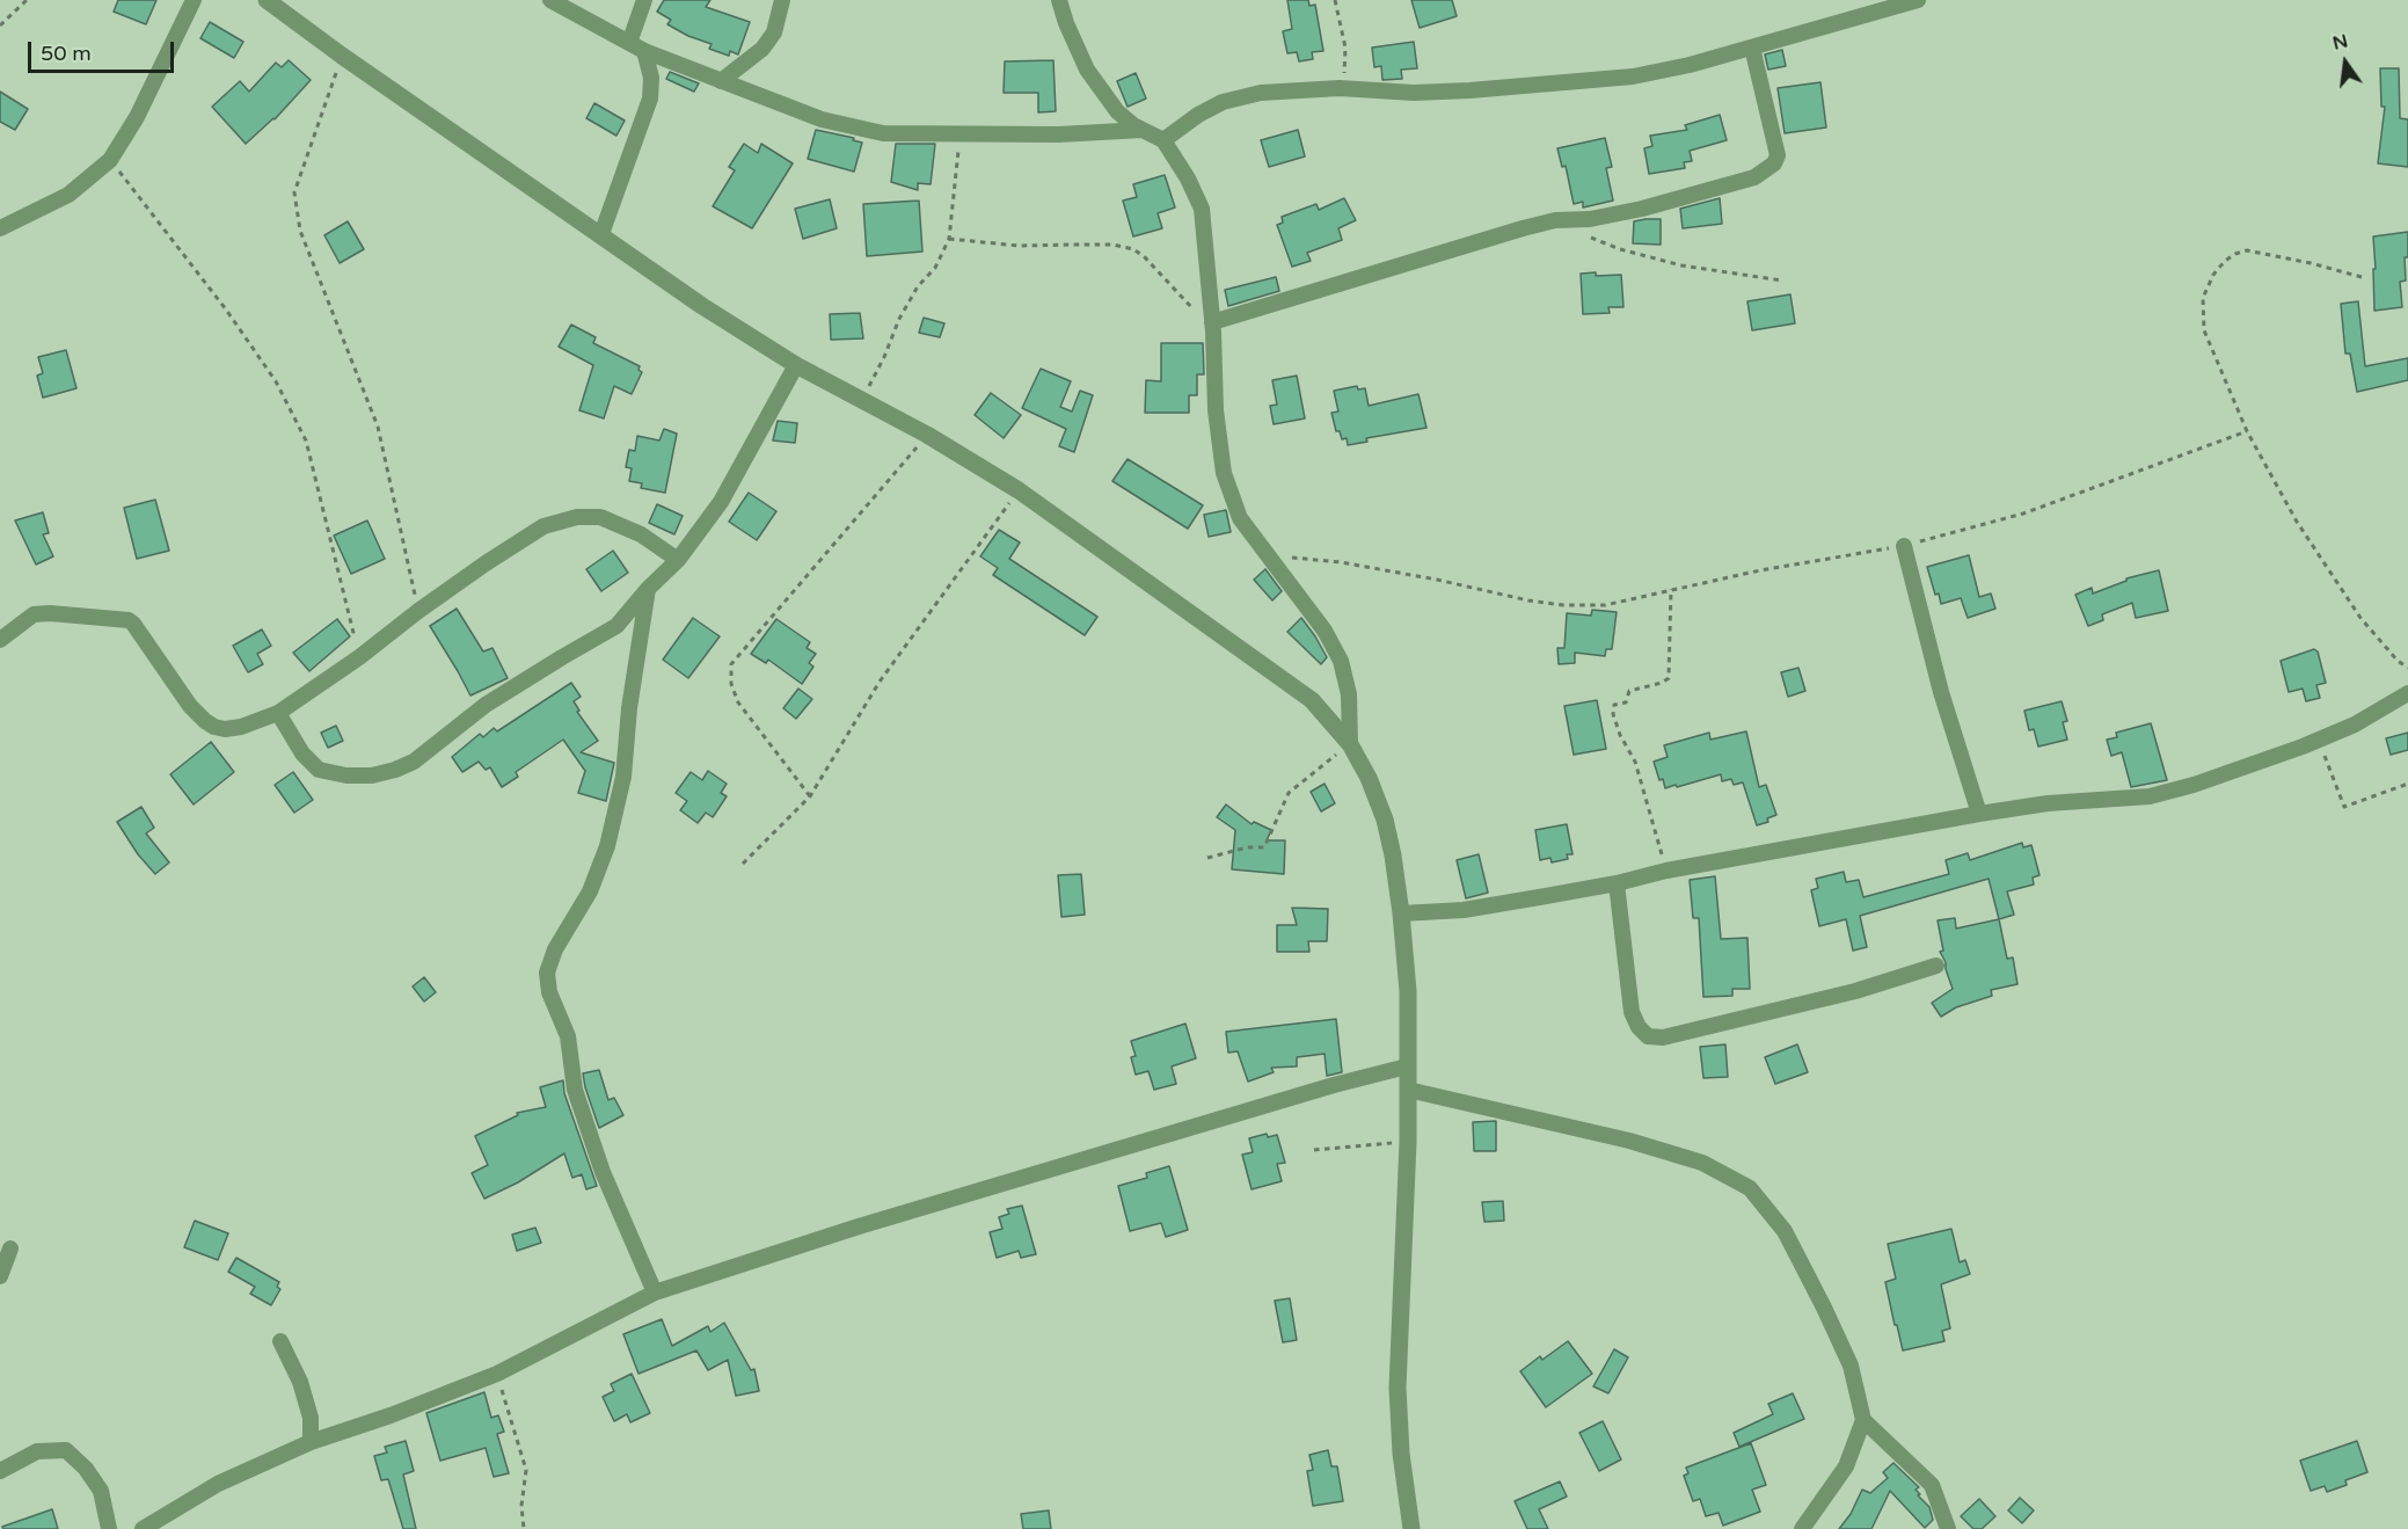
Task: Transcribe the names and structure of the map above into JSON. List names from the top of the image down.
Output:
{
  "scale_bar": "50 m",
  "north": "top"
}
